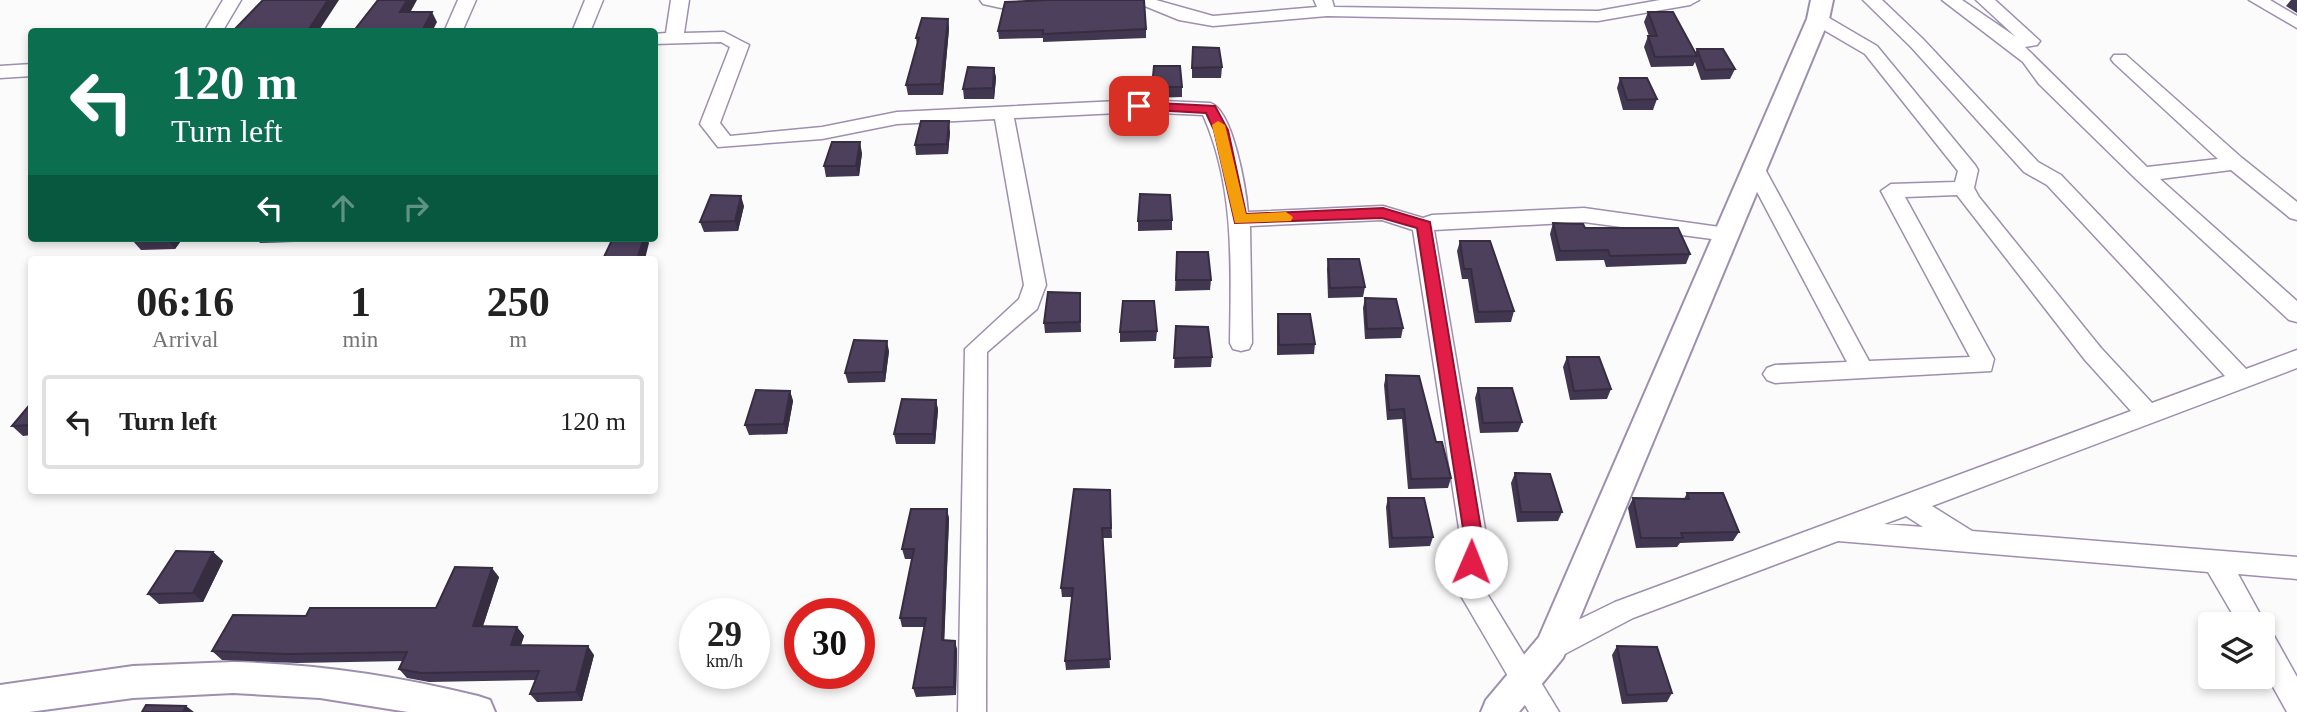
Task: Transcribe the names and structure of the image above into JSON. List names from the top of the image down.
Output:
{
  "page": {
    "turn": ["120 m", "Turn left"],
    "eta": [
      "06:16",
      "Arrival",
      "1",
      "min",
      "250",
      "m"
    ],
    "list": [
      {
        "name": "Turn left",
        "value": "120 m"
      }
    ],
    "speed": "29 km/h",
    "limit": "30"
  }
}
